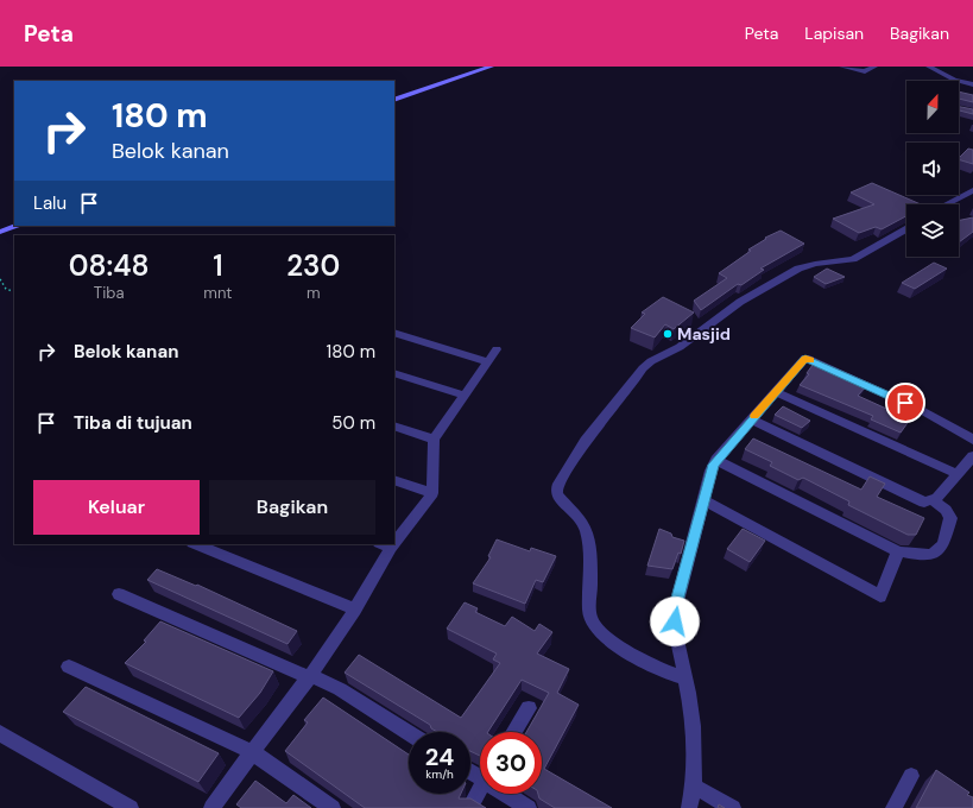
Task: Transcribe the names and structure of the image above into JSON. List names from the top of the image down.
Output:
{
  "places": ["Masjid"],
  "north": "top",
  "page": {
    "header": "Peta",
    "nav": ["Peta", "Lapisan", "Bagikan"],
    "turn": ["180 m", "Belok kanan"],
    "then": "Lalu",
    "eta": [
      "08:48",
      "Tiba",
      "1",
      "mnt",
      "230",
      "m"
    ],
    "list": [
      {
        "name": "Belok kanan",
        "value": "180 m"
      },
      {
        "name": "Tiba di tujuan",
        "value": "50 m"
      }
    ],
    "buttons": ["Keluar", "Bagikan"],
    "speed": "24 km/h",
    "limit": "30"
  }
}
